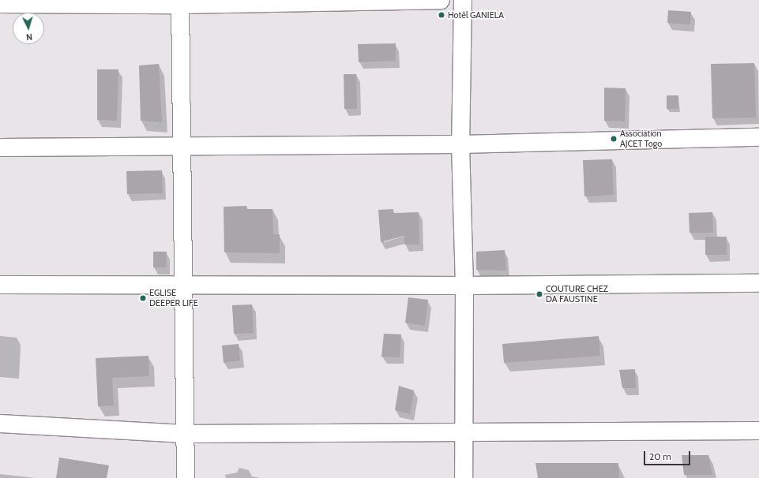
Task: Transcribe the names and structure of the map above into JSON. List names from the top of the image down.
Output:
{
  "places": [
    "Hotêl GANIELA",
    "Association AJCET Togo",
    "COUTURE CHEZ DA FAUSTINE",
    "EGLISE DEEPER LIFE"
  ],
  "scale_bar": "20 m",
  "north": "bottom"
}
